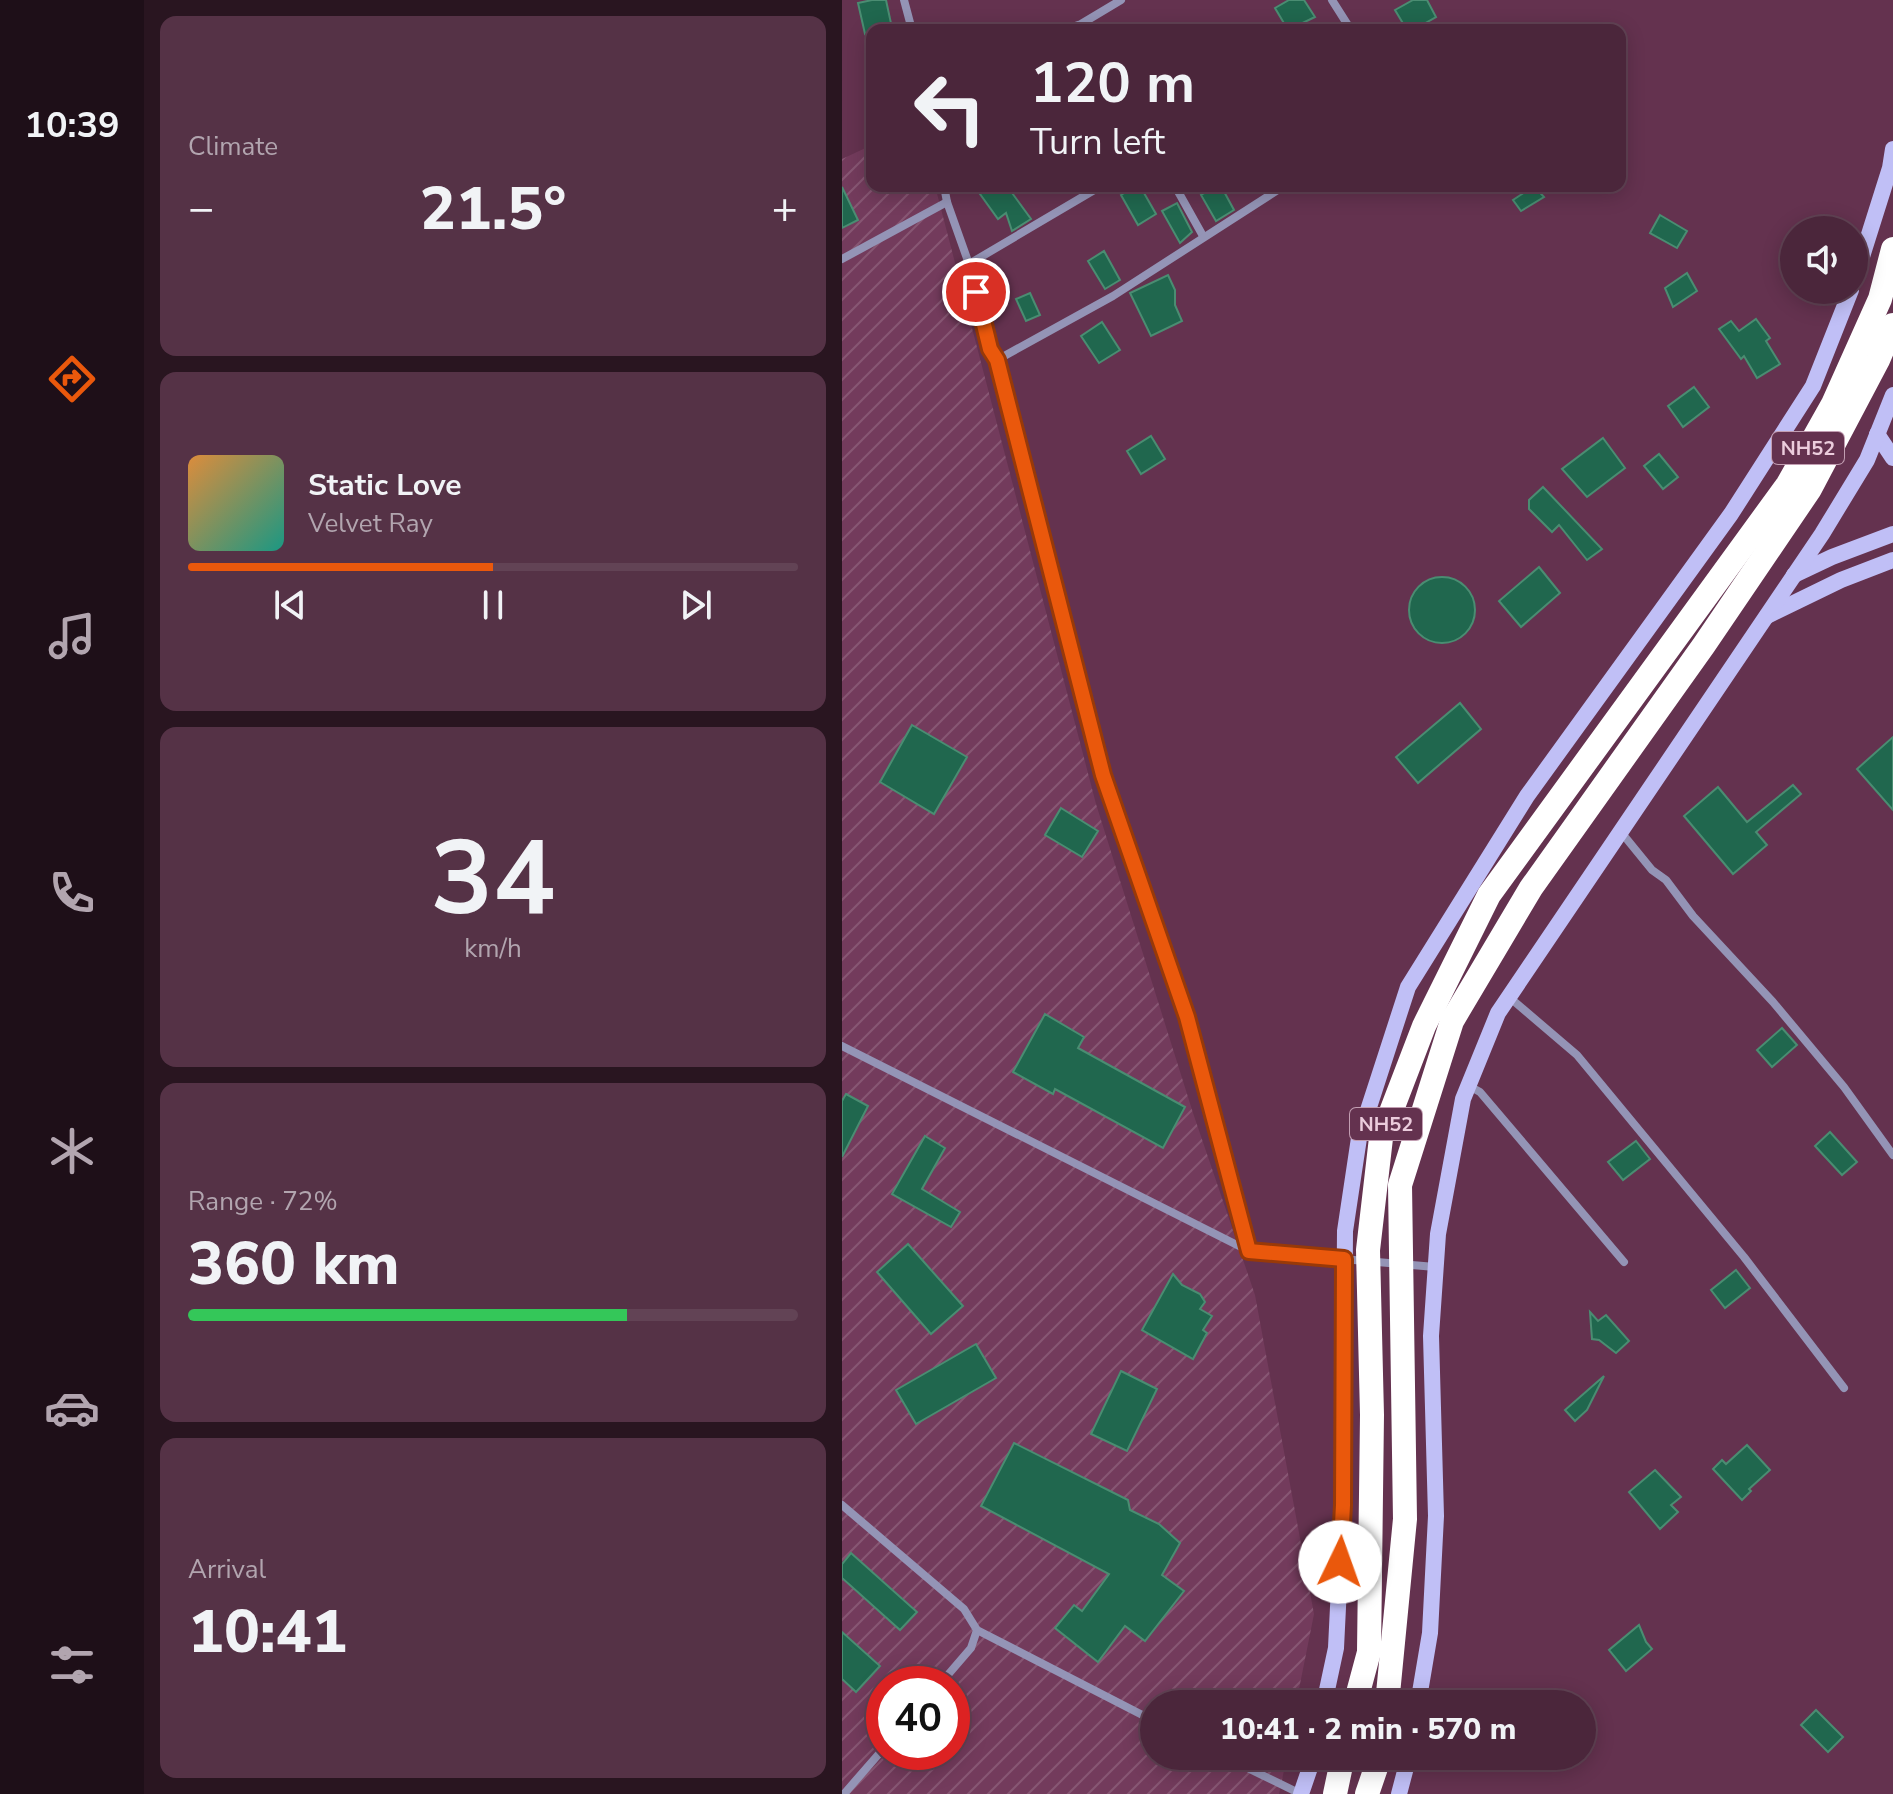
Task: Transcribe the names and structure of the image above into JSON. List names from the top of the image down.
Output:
{
  "streets": {
    "highway": ["NH52"]
  },
  "page": {
    "tabs": "10:39",
    "tile": [
      "Climate",
      ["34", "km/h"],
      ["Range · 72%", "360 km"],
      ["Arrival", "10:41"]
    ],
    "turn": ["120 m", "Turn left"],
    "heat": ["−", "21.5°", "+"],
    "song": ["Static Love", "Velvet Ray"],
    "limit": "40",
    "trip": "10:41 · 2 min · 570 m"
  }
}
